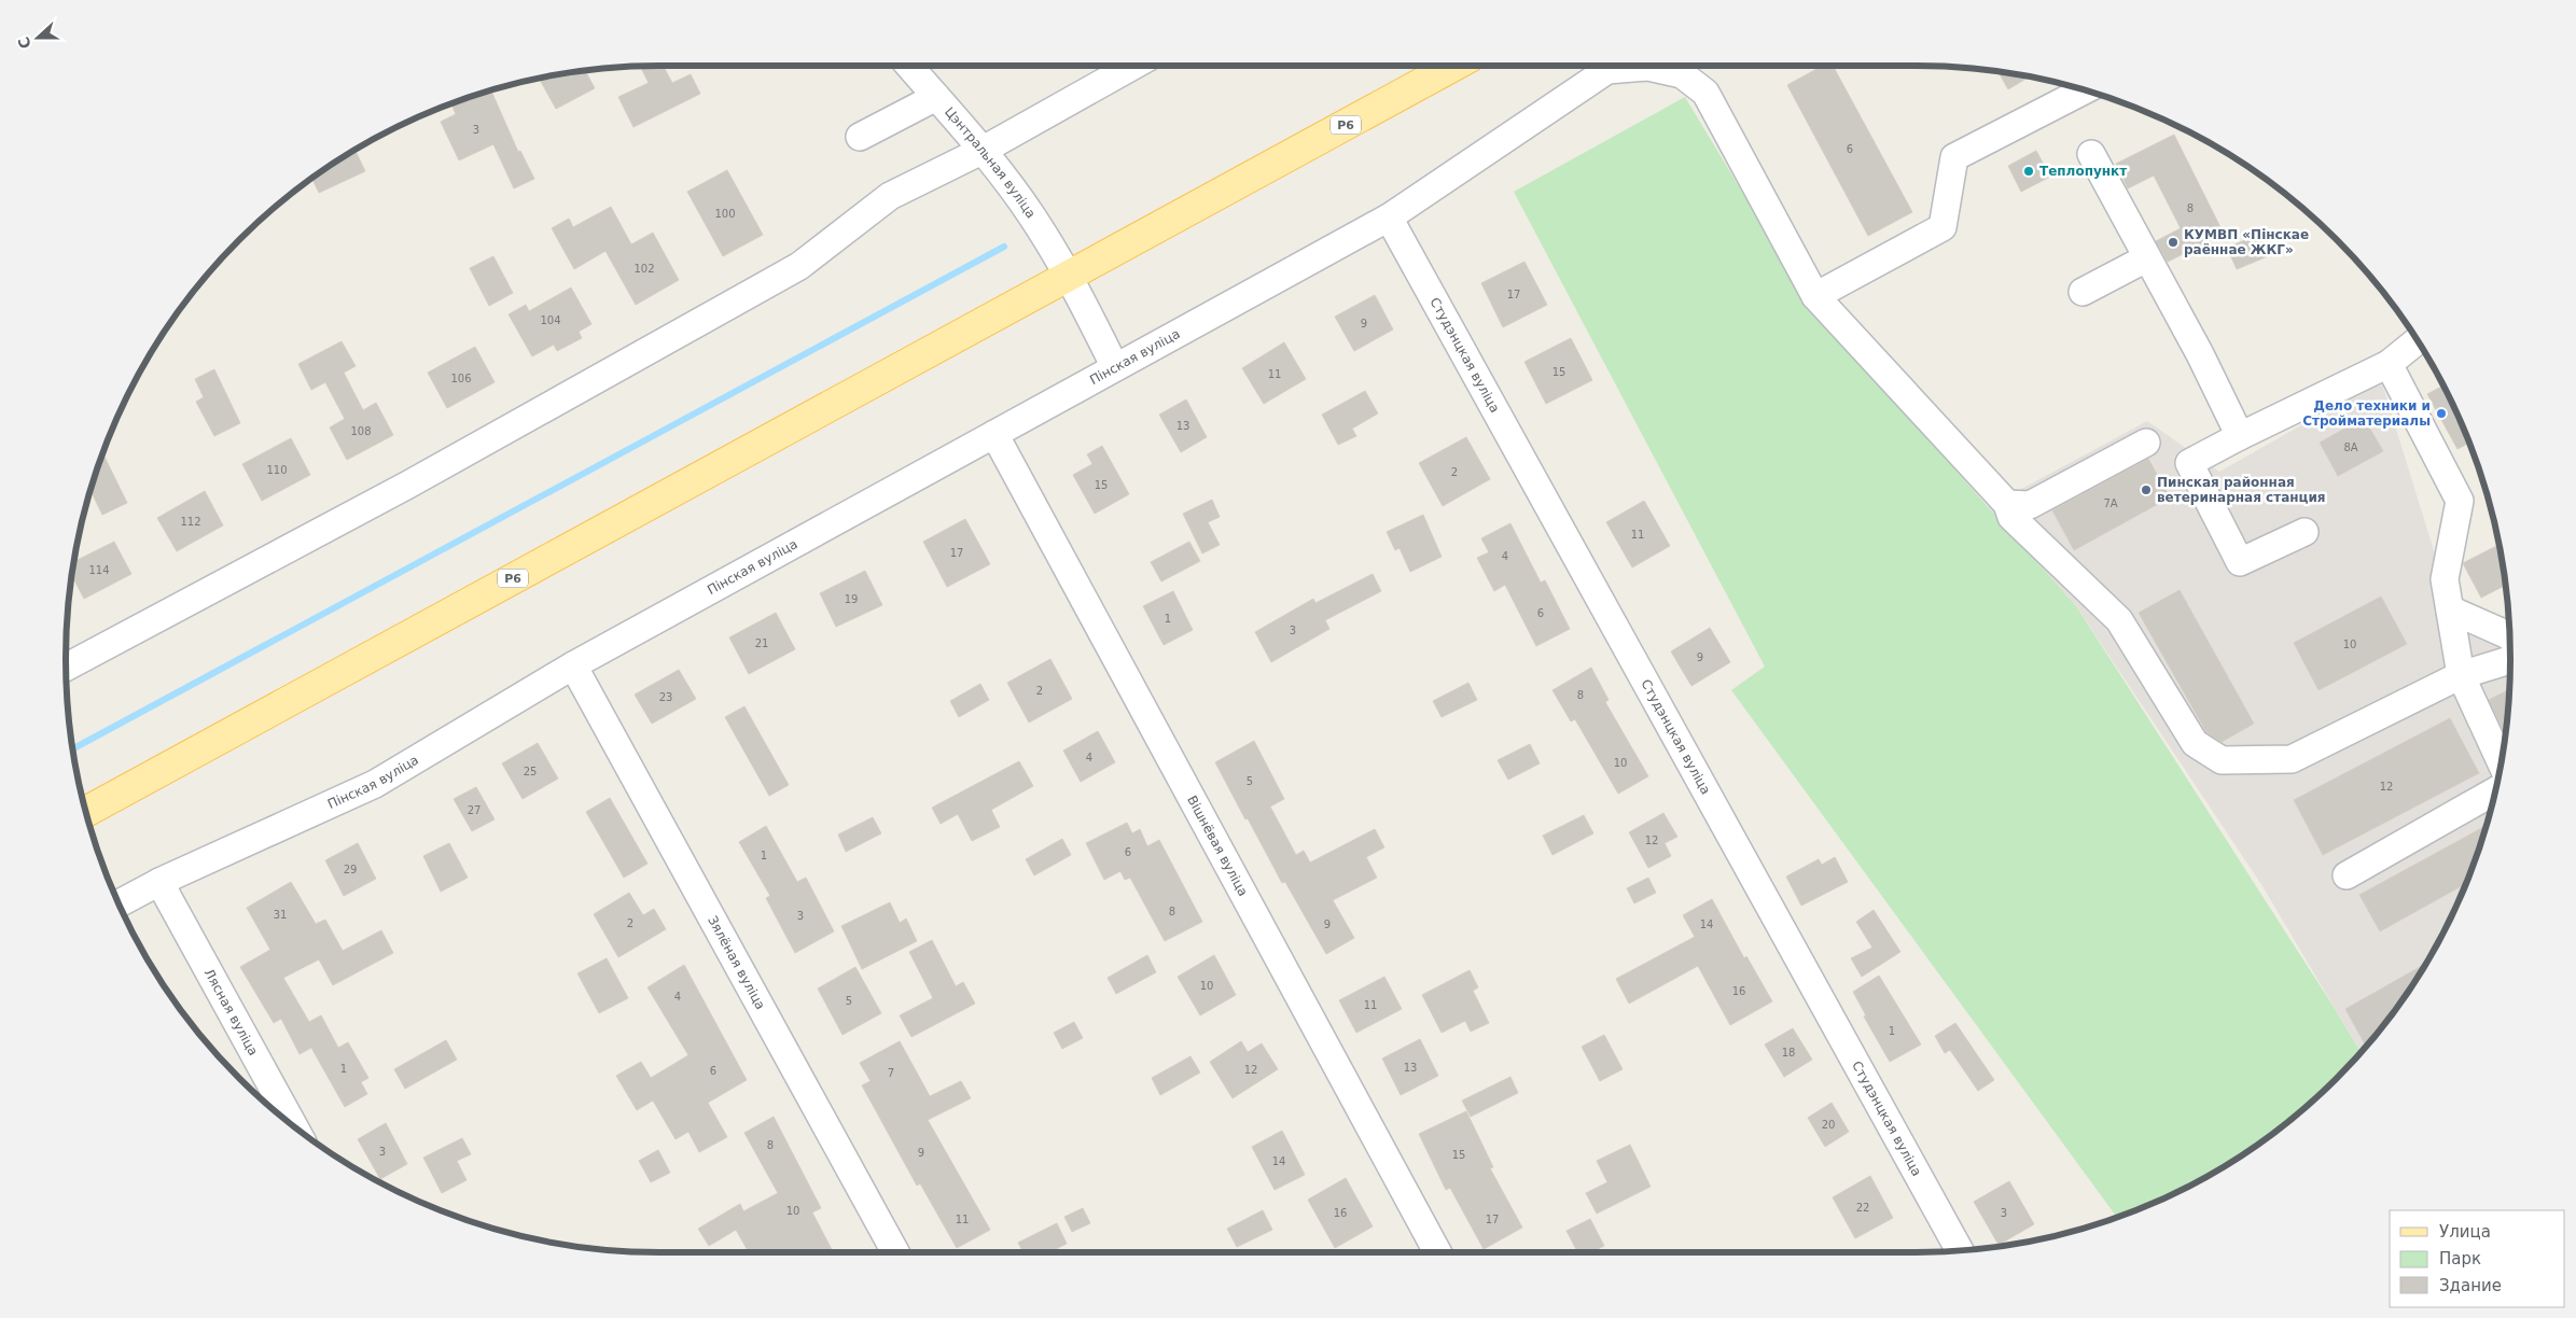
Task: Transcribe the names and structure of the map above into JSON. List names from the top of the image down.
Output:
{
  "streets": {
    "main road": ["Р6"],
    "street": [
      "Цэнтральная вуліца",
      "Студэнцкая вуліца",
      "Пінская вуліца",
      "Вішнёвая вуліца",
      "Зялёная вуліца",
      "Лясная вуліца"
    ]
  },
  "crossings": [
    ["Р6", "Цэнтральная вуліца"],
    ["Цэнтральная вуліца", "Пінская вуліца"],
    ["Студэнцкая вуліца", "Пінская вуліца"],
    ["Пінская вуліца", "Вішнёвая вуліца"],
    ["Пінская вуліца", "Зялёная вуліца"],
    ["Пінская вуліца", "Лясная вуліца"]
  ],
  "places": [
    "Теплопункт",
    "КУМВП «Пінскае раённае ЖКГ»",
    "Дело техники и Стройматериалы",
    "Пинская районная ветеринарная станция"
  ],
  "house_numbers": [
    "3",
    "6",
    "8",
    "100",
    "102",
    "17",
    "104",
    "9",
    "15",
    "11",
    "106",
    "13",
    "108",
    "8А",
    "110",
    "2",
    "15",
    "7А",
    "112",
    "11",
    "17",
    "4",
    "114",
    "19",
    "6",
    "1",
    "3",
    "21",
    "10",
    "9",
    "2",
    "8",
    "23",
    "4",
    "10",
    "25",
    "5",
    "12",
    "27",
    "12",
    "6",
    "1",
    "29",
    "8",
    "31",
    "3",
    "2",
    "9",
    "14",
    "10",
    "16",
    "4",
    "5",
    "11",
    "1",
    "18",
    "13",
    "1",
    "12",
    "6",
    "7",
    "20",
    "8",
    "3",
    "9",
    "15",
    "14",
    "22",
    "10",
    "16",
    "3",
    "11",
    "17"
  ],
  "legend": ["Улица", "Парк", "Здание"],
  "north": "left"
}
